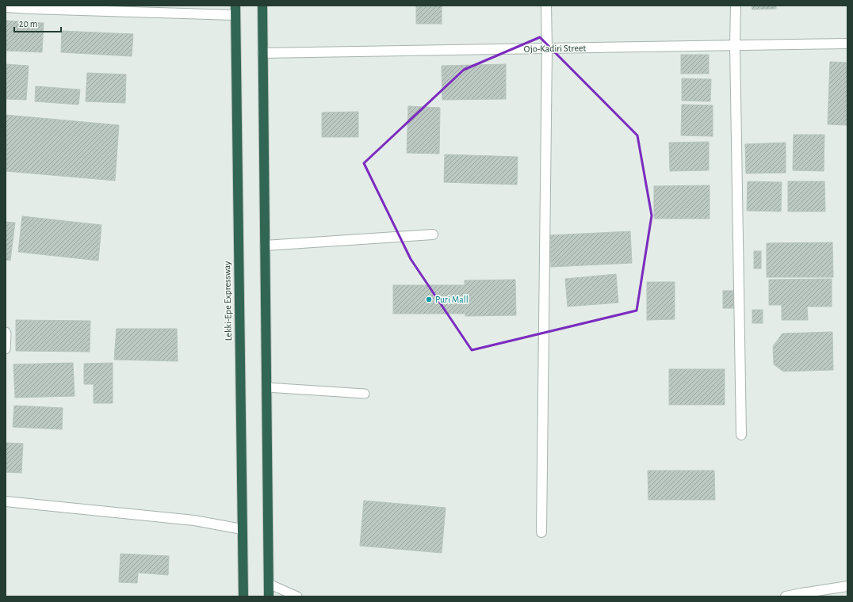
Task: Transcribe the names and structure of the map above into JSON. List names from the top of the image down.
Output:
{
  "streets": {
    "highway": ["Lekki-Epe Expressway"],
    "street": ["Ojo-Kadiri Street"]
  },
  "places": ["Puri Mall"],
  "scale_bar": "20 m"
}
